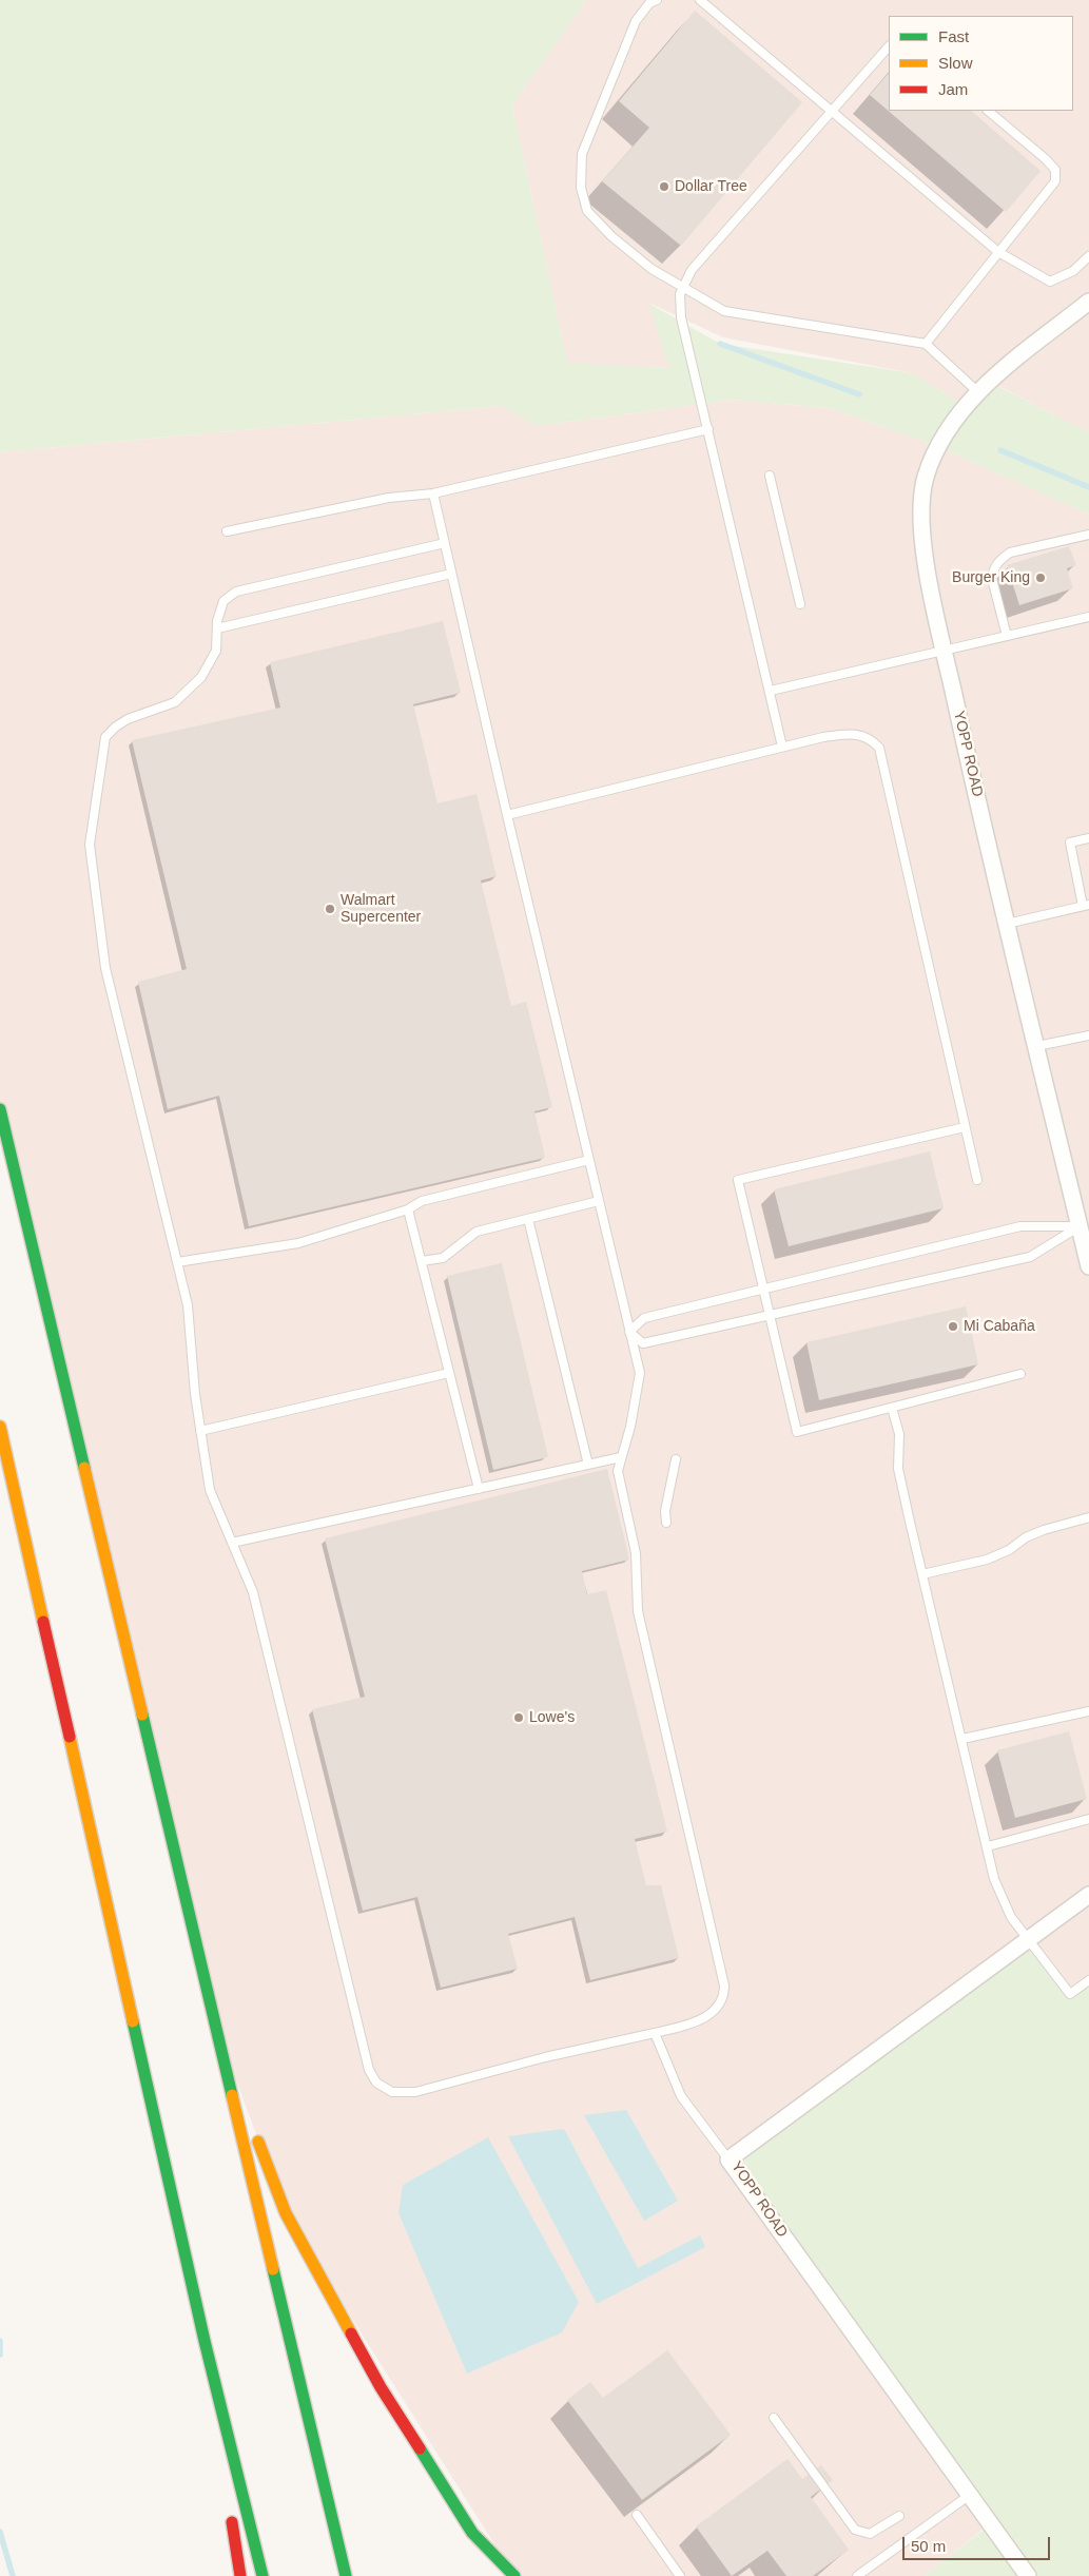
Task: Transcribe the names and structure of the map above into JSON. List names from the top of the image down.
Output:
{
  "streets": {
    "street": ["YOPP ROAD"]
  },
  "places": [
    "Dollar Tree",
    "Burger King",
    "Walmart Supercenter",
    "Mi Cabaña",
    "Lowe's"
  ],
  "legend": ["Fast", "Slow", "Jam"],
  "scale_bar": "50 m"
}
